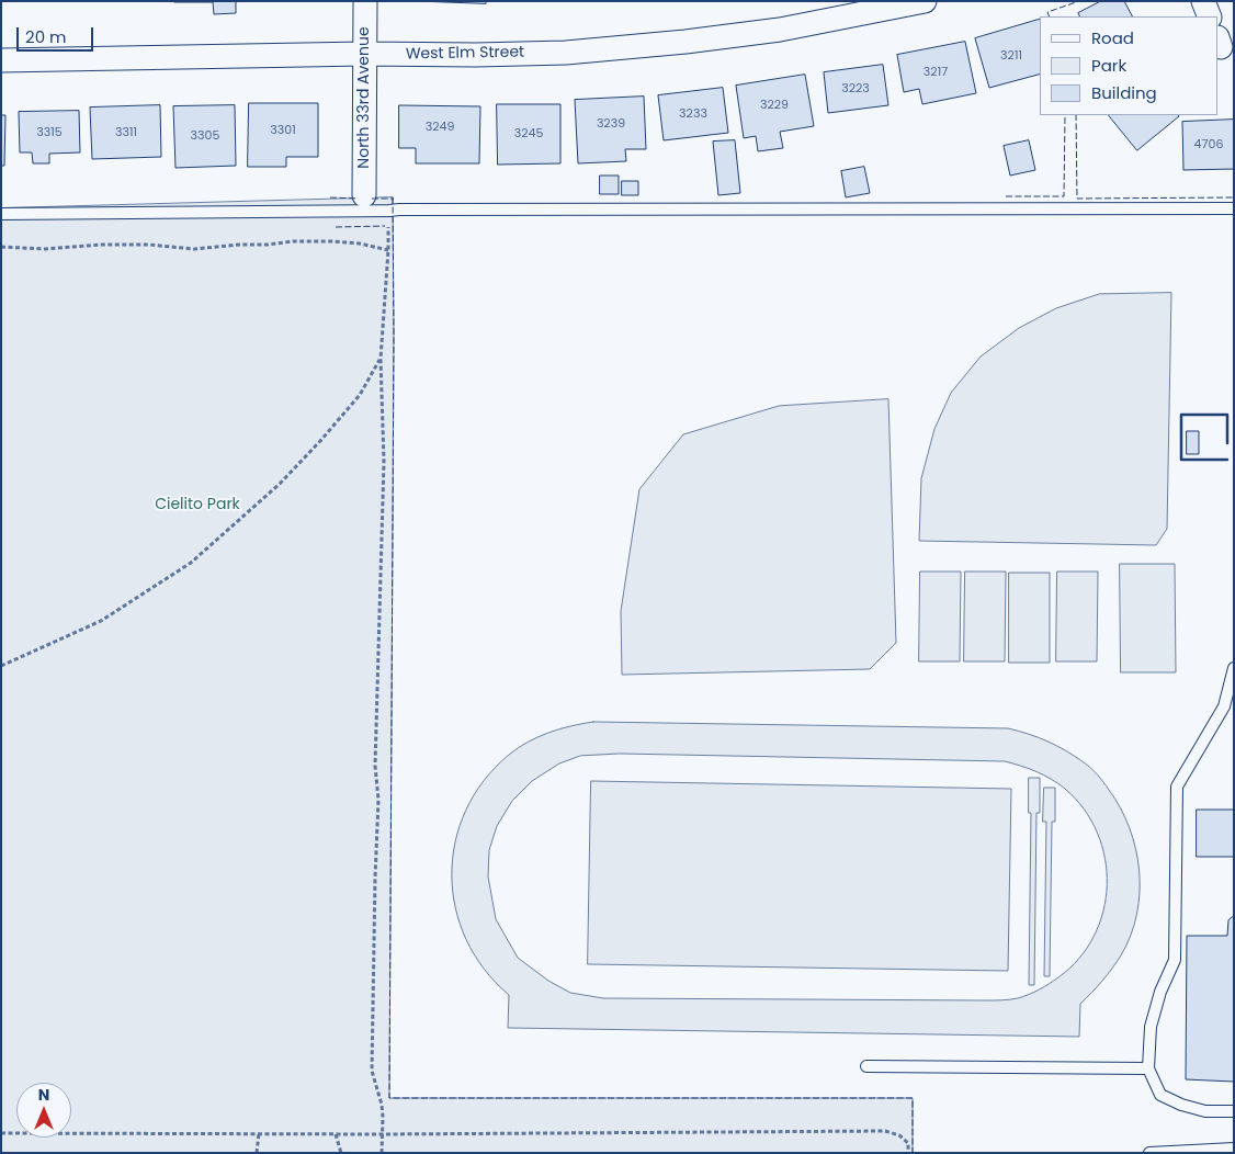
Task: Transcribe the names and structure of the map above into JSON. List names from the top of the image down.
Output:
{
  "streets": {
    "street": ["West Elm Street", "North 33rd Avenue"]
  },
  "crossings": [
    ["West Elm Street", "North 33rd Avenue"]
  ],
  "parks": ["Cielito Park"],
  "house_numbers": [
    "3211",
    "3217",
    "3223",
    "3229",
    "3233",
    "3239",
    "3249",
    "3301",
    "3315",
    "3311",
    "3245",
    "3305",
    "4706"
  ],
  "legend": ["Road", "Park", "Building"],
  "scale_bar": "20 m",
  "north": "top"
}
